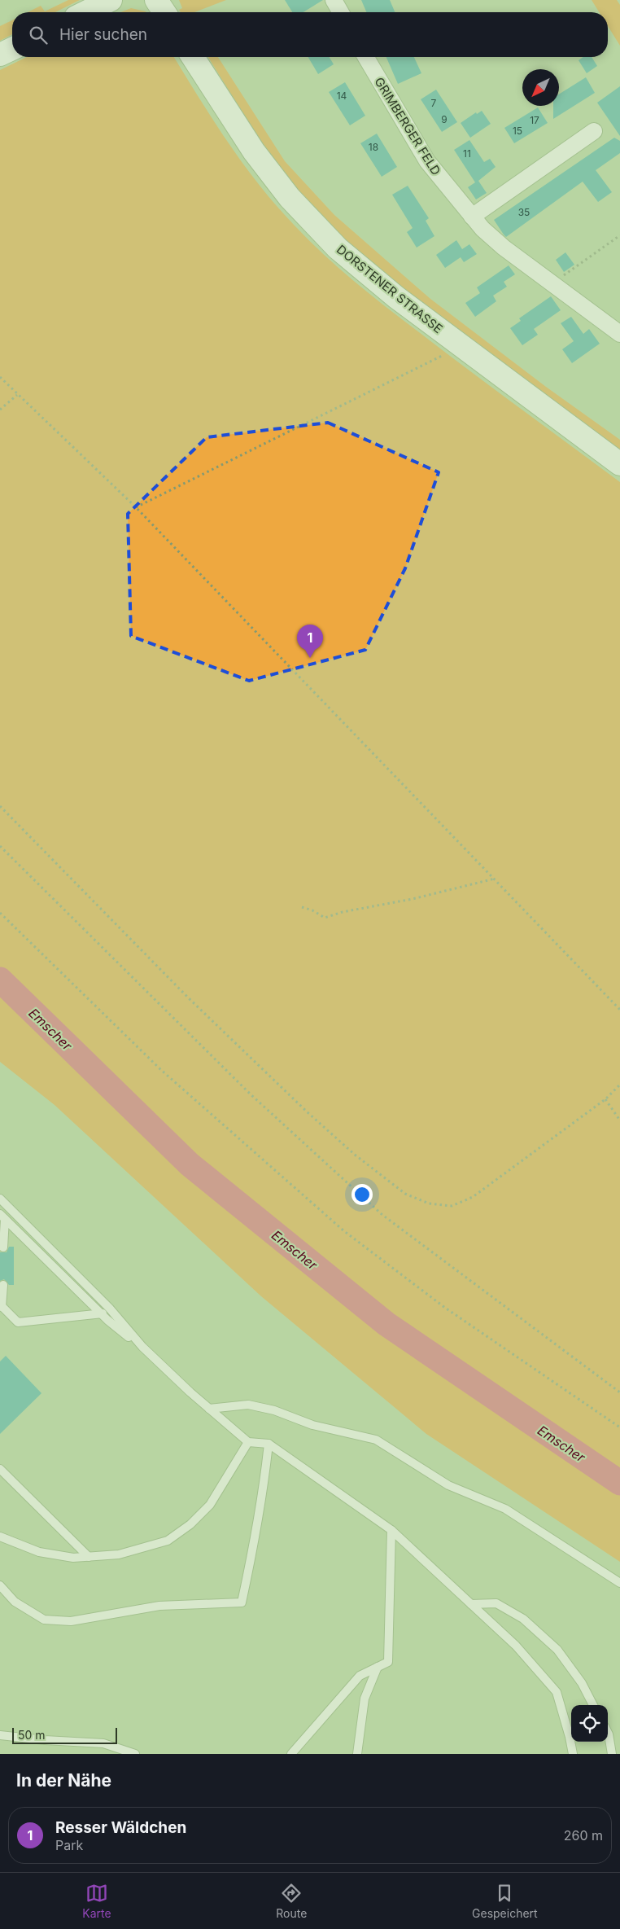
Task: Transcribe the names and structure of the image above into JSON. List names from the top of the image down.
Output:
{
  "streets": {
    "main road": ["DORSTENER STRASSE"],
    "street": ["GRIMBERGER FELD"]
  },
  "water": ["Emscher"],
  "house_numbers": [
    "14",
    "7",
    "9",
    "17",
    "15",
    "18",
    "11",
    "35"
  ],
  "scale_bar": "50 m",
  "north": "bottom left",
  "page": {
    "search": "Hier suchen",
    "pins": "1",
    "scale": "50 m",
    "heading": "In der Nähe",
    "list": [
      {
        "mark": "1",
        "name": "Resser Wäldchen",
        "note": "Park",
        "value": "260 m"
      }
    ],
    "nav": ["Karte", "Route", "Gespeichert"]
  }
}
